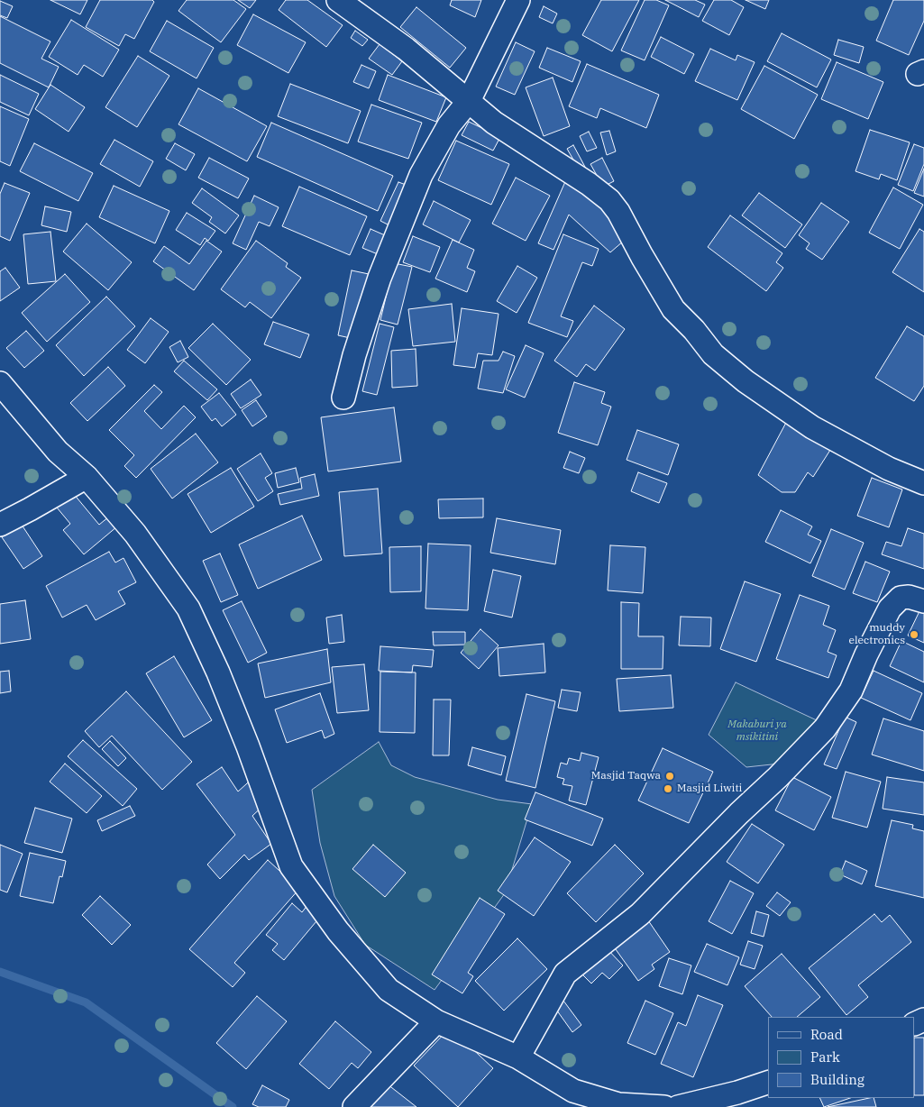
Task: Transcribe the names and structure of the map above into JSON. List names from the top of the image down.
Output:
{
  "parks": ["Makaburi ya msikitini"],
  "places": ["muddy electronics", "Masjid Taqwa", "Masjid Liwiti"],
  "legend": ["Road", "Park", "Building"]
}
